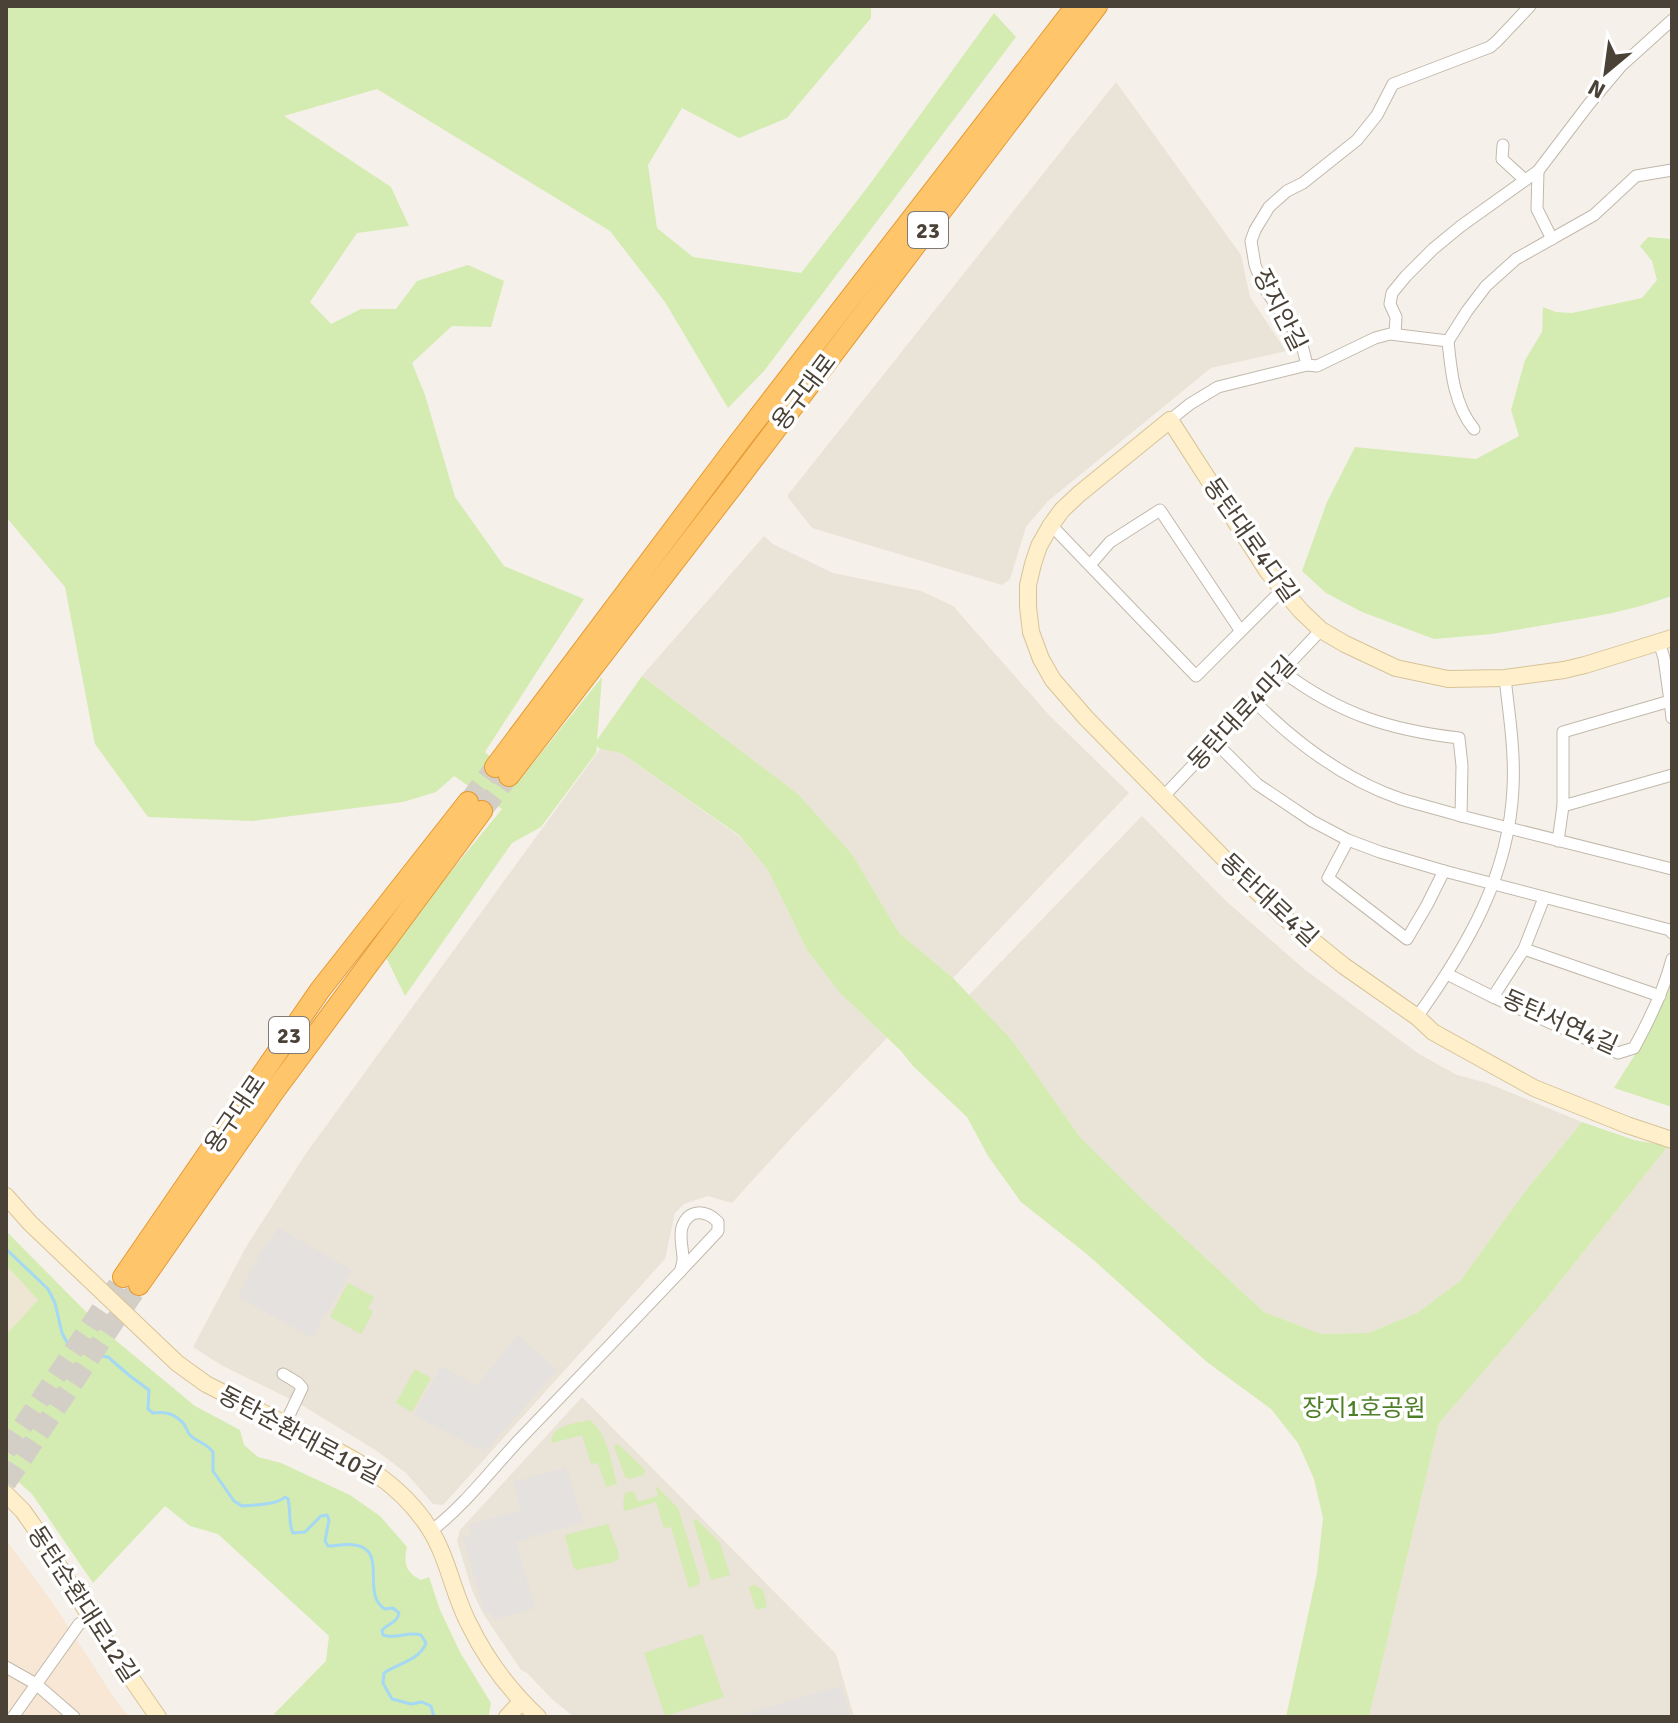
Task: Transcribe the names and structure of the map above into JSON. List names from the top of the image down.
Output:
{
  "streets": {
    "highway": ["23", "용구대로"],
    "street": [
      "장지안길",
      "동탄대로4다길",
      "동탄대로4마길",
      "동탄대로4길",
      "동탄서연4길",
      "동탄순환대로10길",
      "동탄순환대로12길"
    ]
  },
  "crossings": [
    ["동탄대로4다길", "동탄대로4마길"],
    ["동탄대로4다길", "동탄대로4길"],
    ["동탄대로4마길", "동탄대로4길"]
  ],
  "parks": ["장지1호공원"],
  "north": "bottom left"
}
